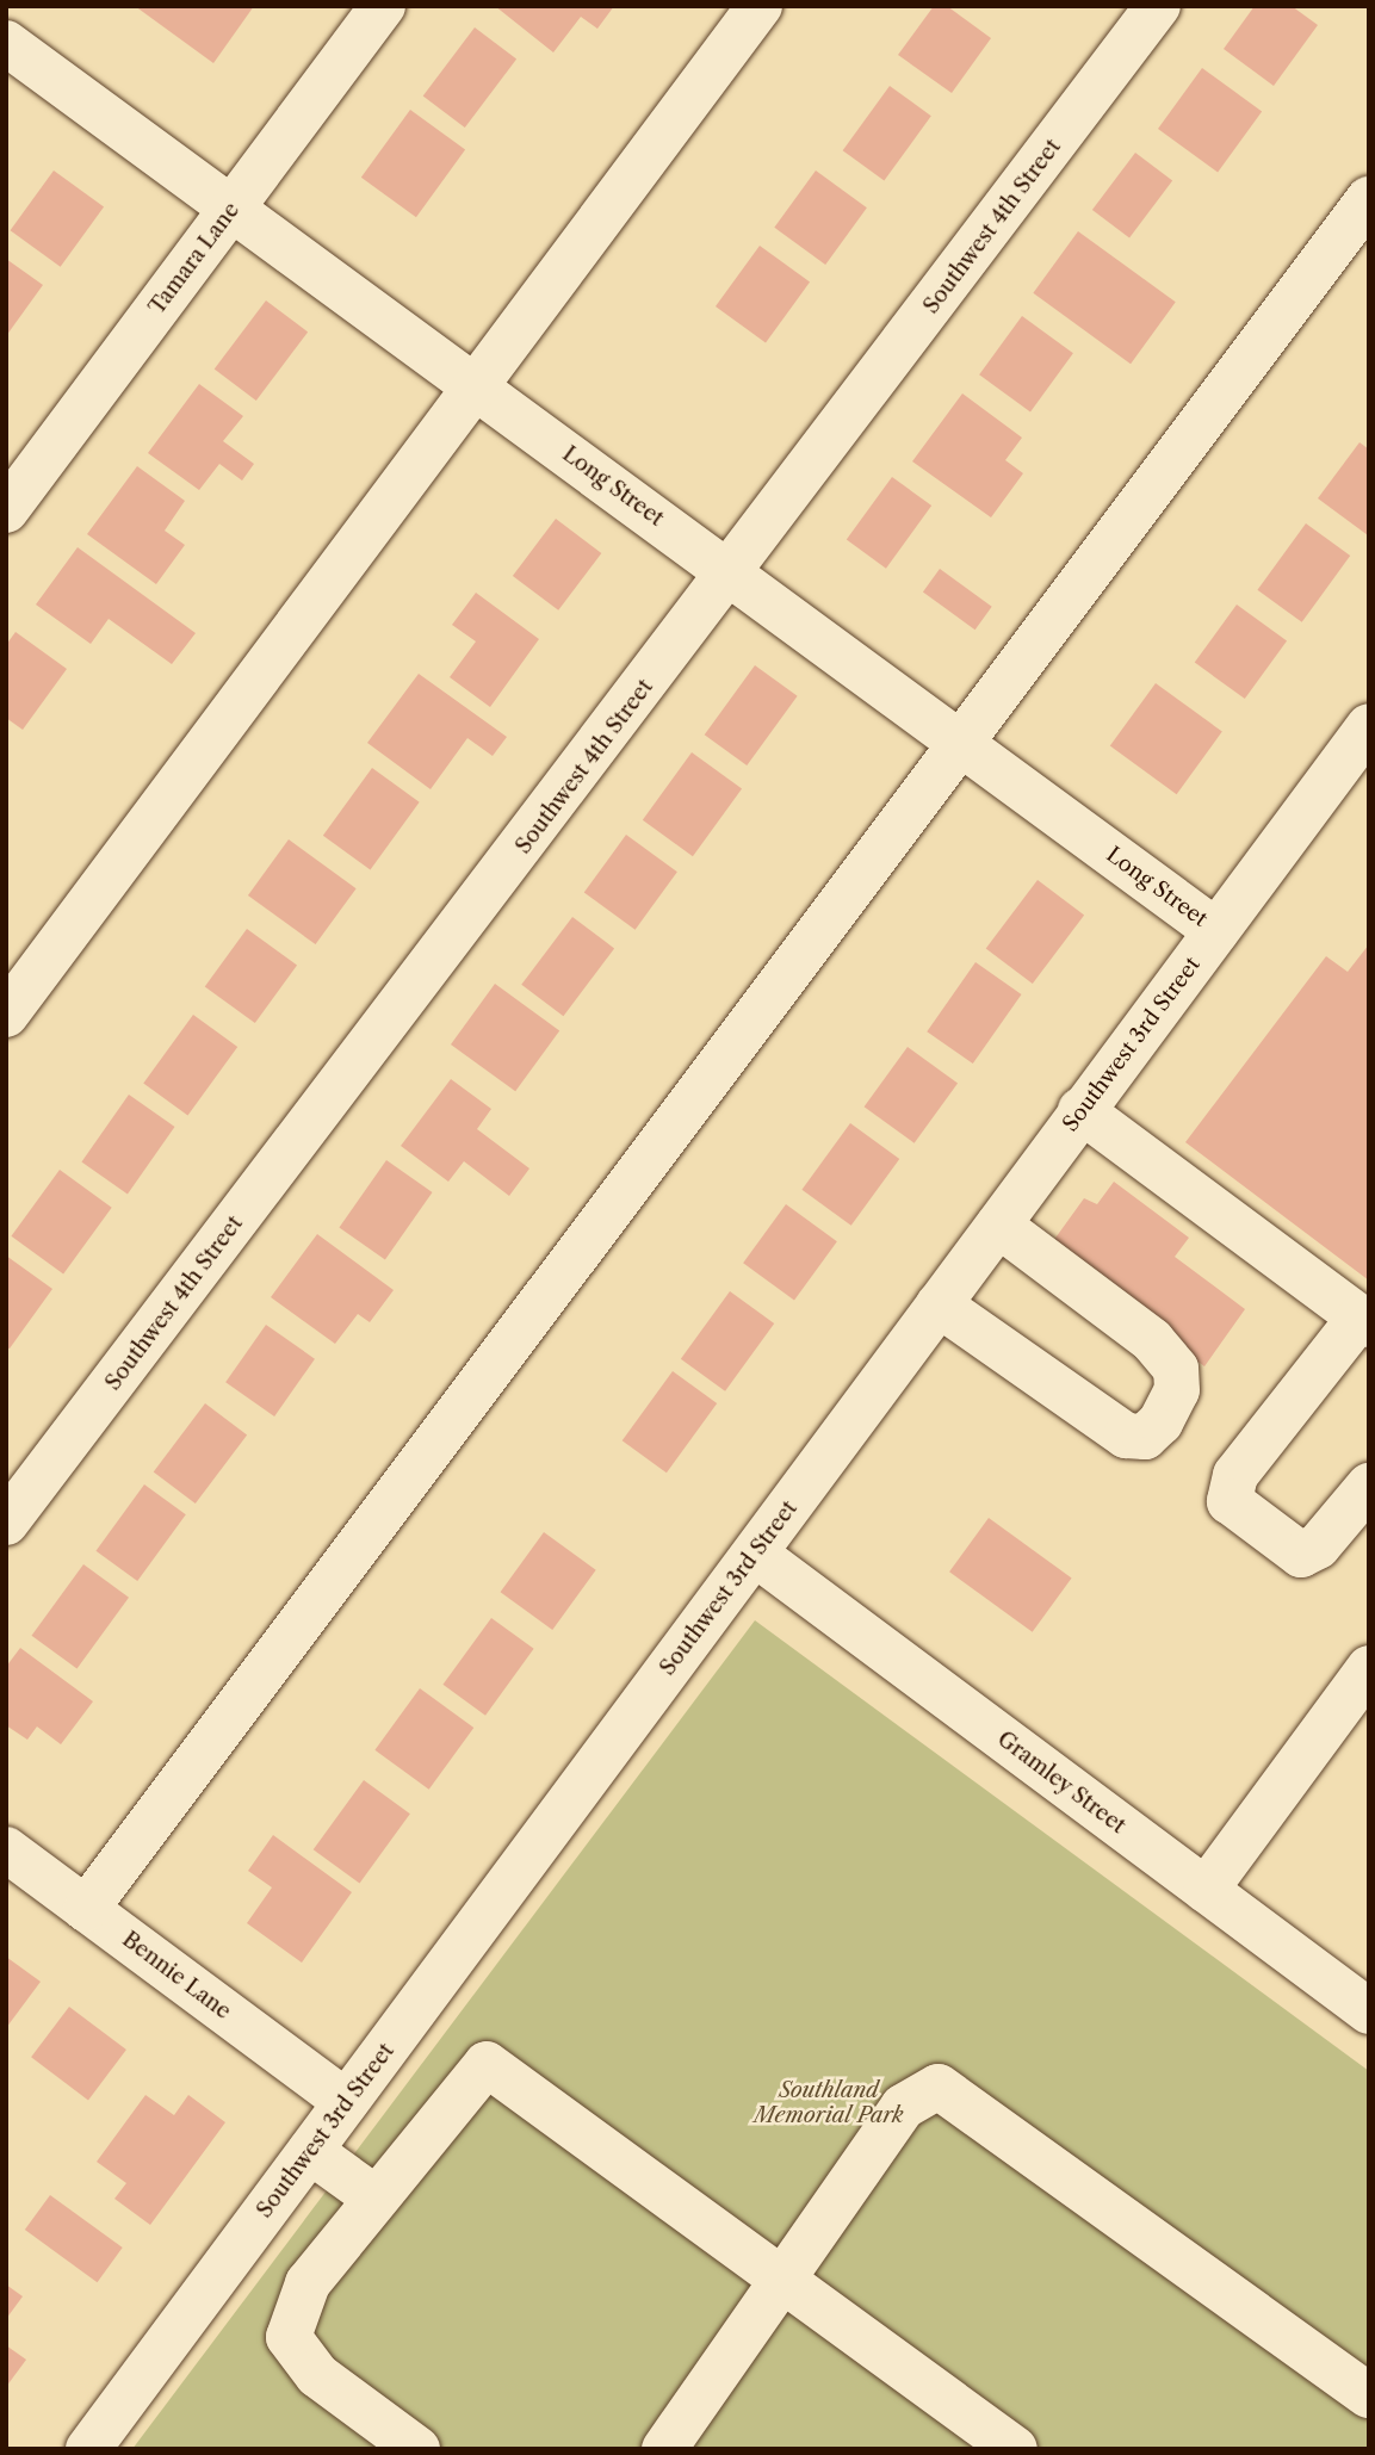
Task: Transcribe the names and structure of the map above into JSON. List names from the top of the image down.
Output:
{
  "streets": {
    "street": [
      "Southwest 4th Street",
      "Tamara Lane",
      "Long Street",
      "Southwest 3rd Street",
      "Gramley Street",
      "Bennie Lane"
    ]
  },
  "crossings": [
    ["Southwest 4th Street", "Long Street"],
    ["Tamara Lane", "Long Street"],
    ["Long Street", "Southwest 3rd Street"],
    ["Southwest 3rd Street", "Gramley Street"],
    ["Southwest 3rd Street", "Bennie Lane"]
  ],
  "parks": ["Southland Memorial Park"]
}
